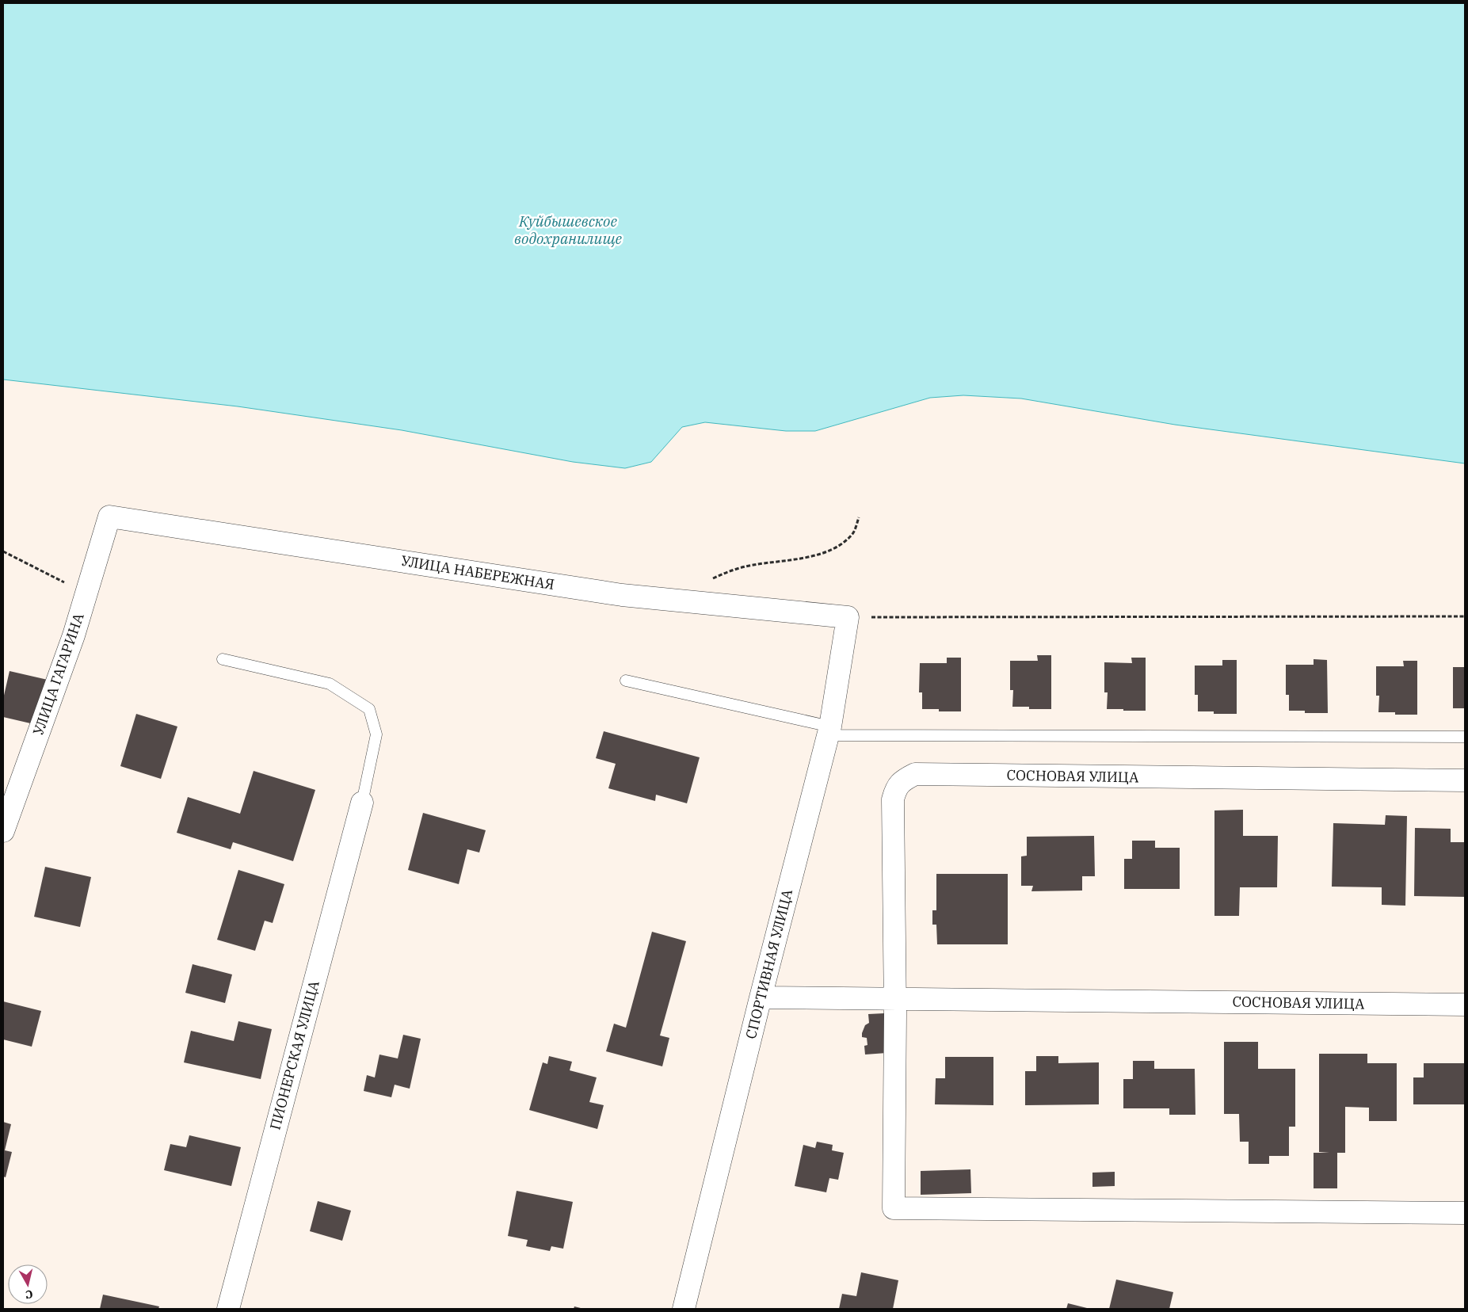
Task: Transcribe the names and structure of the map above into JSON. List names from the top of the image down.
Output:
{
  "streets": {
    "street": [
      "УЛИЦА НАБЕРЕЖНАЯ",
      "УЛИЦА ГАГАРИНА",
      "СОСНОВАЯ УЛИЦА",
      "СПОРТИВНАЯ УЛИЦА",
      "ПИОНЕРСКАЯ УЛИЦА"
    ]
  },
  "crossings": [
    ["УЛИЦА НАБЕРЕЖНАЯ", "УЛИЦА ГАГАРИНА"],
    ["УЛИЦА НАБЕРЕЖНАЯ", "СПОРТИВНАЯ УЛИЦА"],
    ["СОСНОВАЯ УЛИЦА", "СПОРТИВНАЯ УЛИЦА"]
  ],
  "water": ["Куйбышевское водохранилище"],
  "north": "bottom"
}
